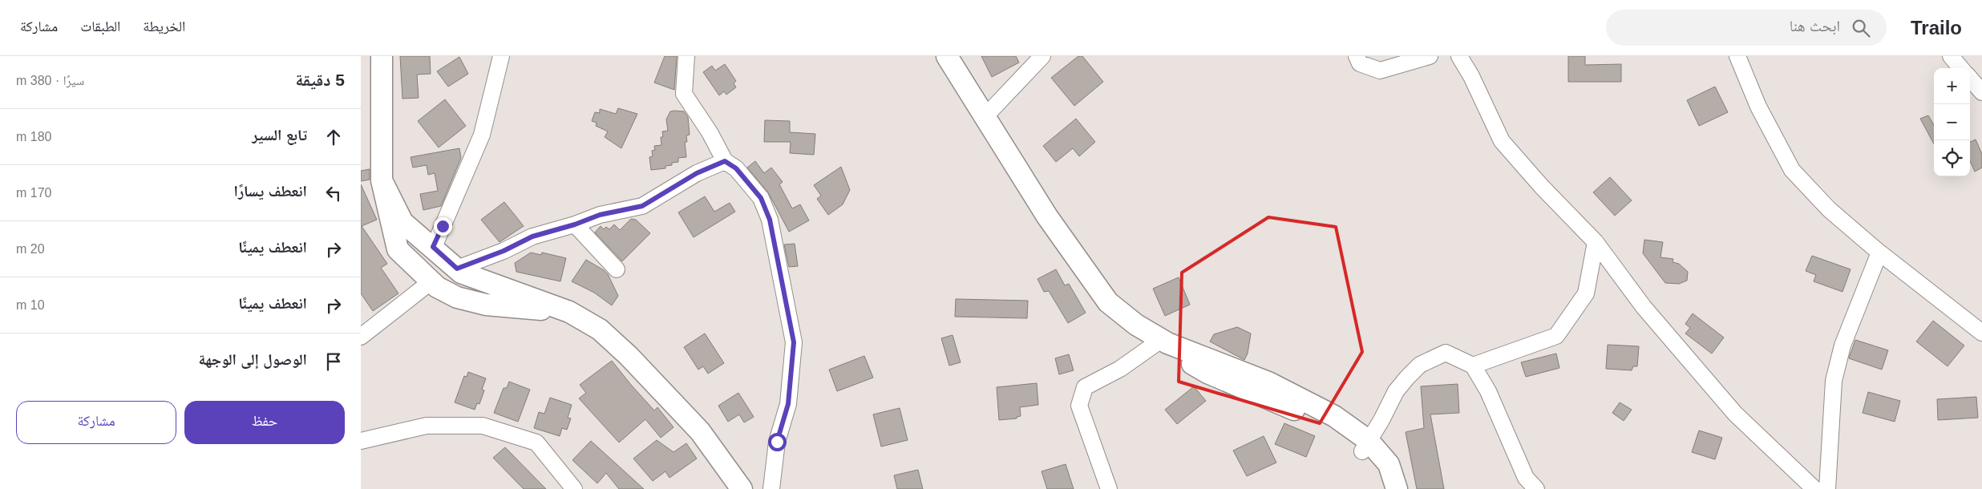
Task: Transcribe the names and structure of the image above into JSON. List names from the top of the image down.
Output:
{
  "page": {
    "header": "Trailo",
    "search": "ابحث هنا",
    "nav": ["الخريطة", "الطبقات", "مشاركة"],
    "heading": ["5 دقيقة", "سيرًا · 380 m"],
    "map_buttons": ["+", "−"],
    "list": [
      ["تابع السير", "180 m"],
      ["انعطف يسارًا", "170 m"],
      ["انعطف يمينًا", "20 m"],
      ["انعطف يمينًا", "10 m"],
      "الوصول إلى الوجهة"
    ],
    "buttons": ["حفظ", "مشاركة"]
  }
}
